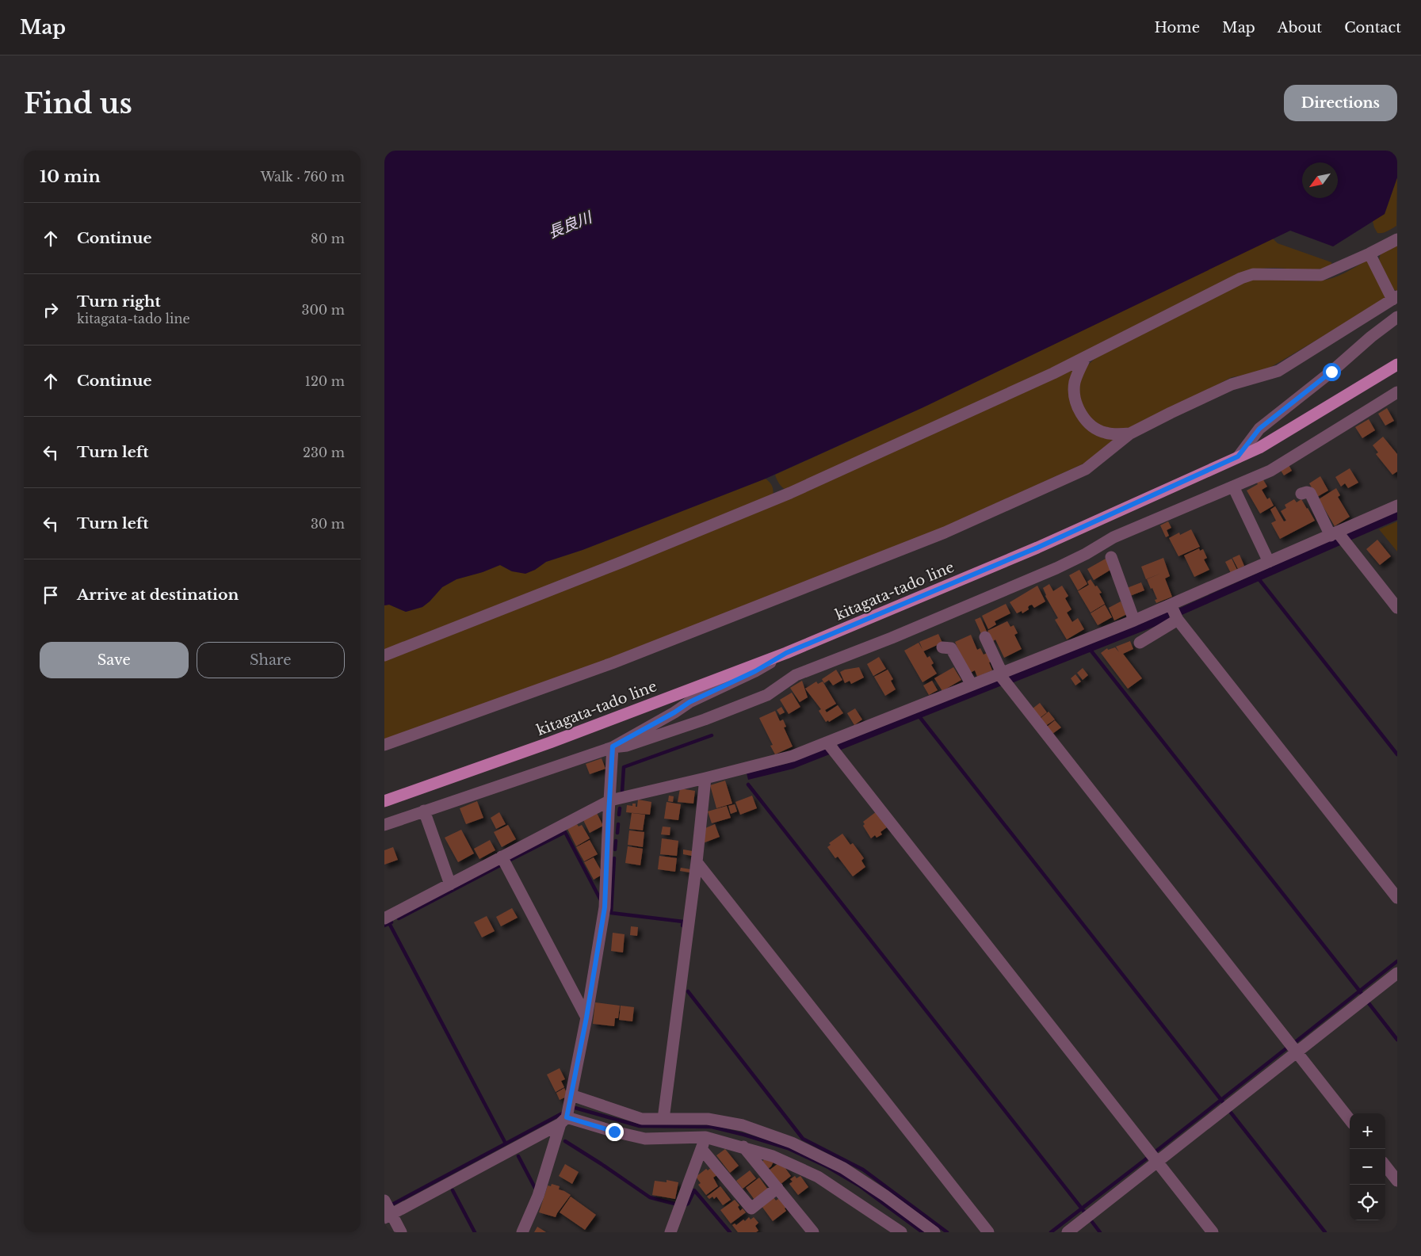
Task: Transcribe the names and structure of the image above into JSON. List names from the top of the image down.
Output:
{
  "streets": {
    "main road": ["kitagata-tado line"]
  },
  "water": ["長良川"],
  "north": "bottom left",
  "page": {
    "header": "Map",
    "nav": [
      "Home",
      "Map",
      "About",
      "Contact"
    ],
    "buttons": [
      "Directions",
      ["Save", "Share"]
    ],
    "title": "Find us",
    "heading": ["10 min", "Walk · 760 m"],
    "list": [
      ["Continue", "80 m"],
      ["Turn right", "kitagata-tado line", "300 m"],
      ["Continue", "120 m"],
      ["Turn left", "230 m"],
      ["Turn left", "30 m"],
      "Arrive at destination"
    ],
    "map_buttons": ["+", "−"]
  }
}
